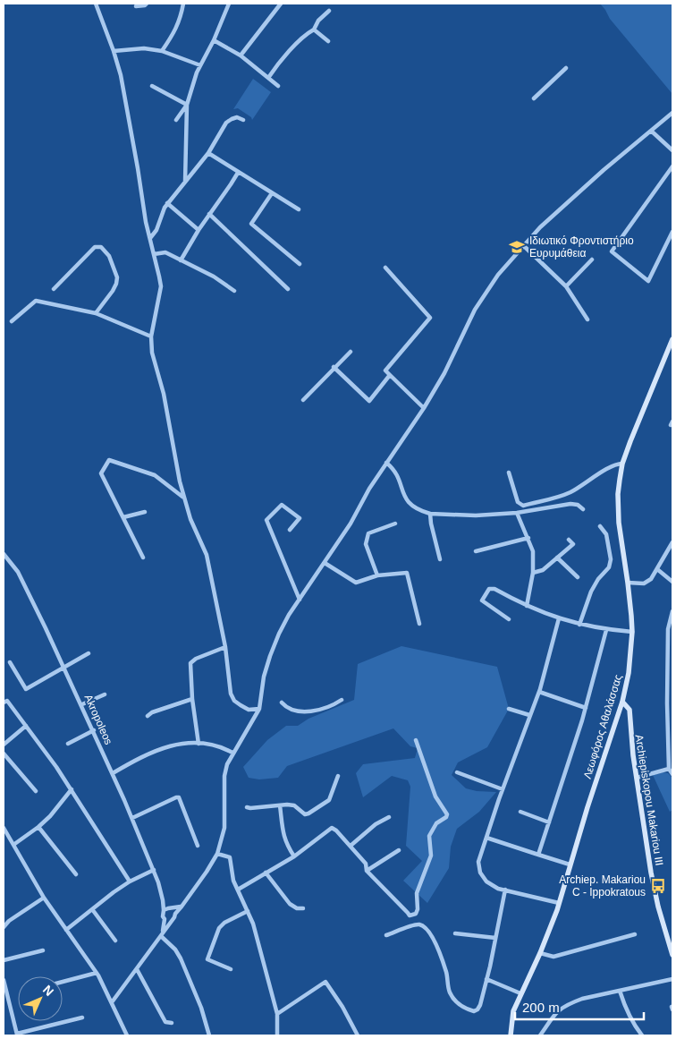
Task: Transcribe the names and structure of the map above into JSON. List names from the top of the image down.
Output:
{
  "streets": {
    "main road": ["Λεωφόρος Αθαλάσσας", "Archiepiskopou Makariou III"],
    "street": ["Akropoleos"]
  },
  "crossings": [
    ["Λεωφόρος Αθαλάσσας", "Archiepiskopou Makariou III"]
  ],
  "places": {
    "school or university": ["Ιδιωτικό Φροντιστήριο Ευρυμάθεια"],
    "bus stop": ["Archiep. Makariou C - Ippokratous"]
  },
  "scale_bar": "200 m",
  "north": "top right"
}
